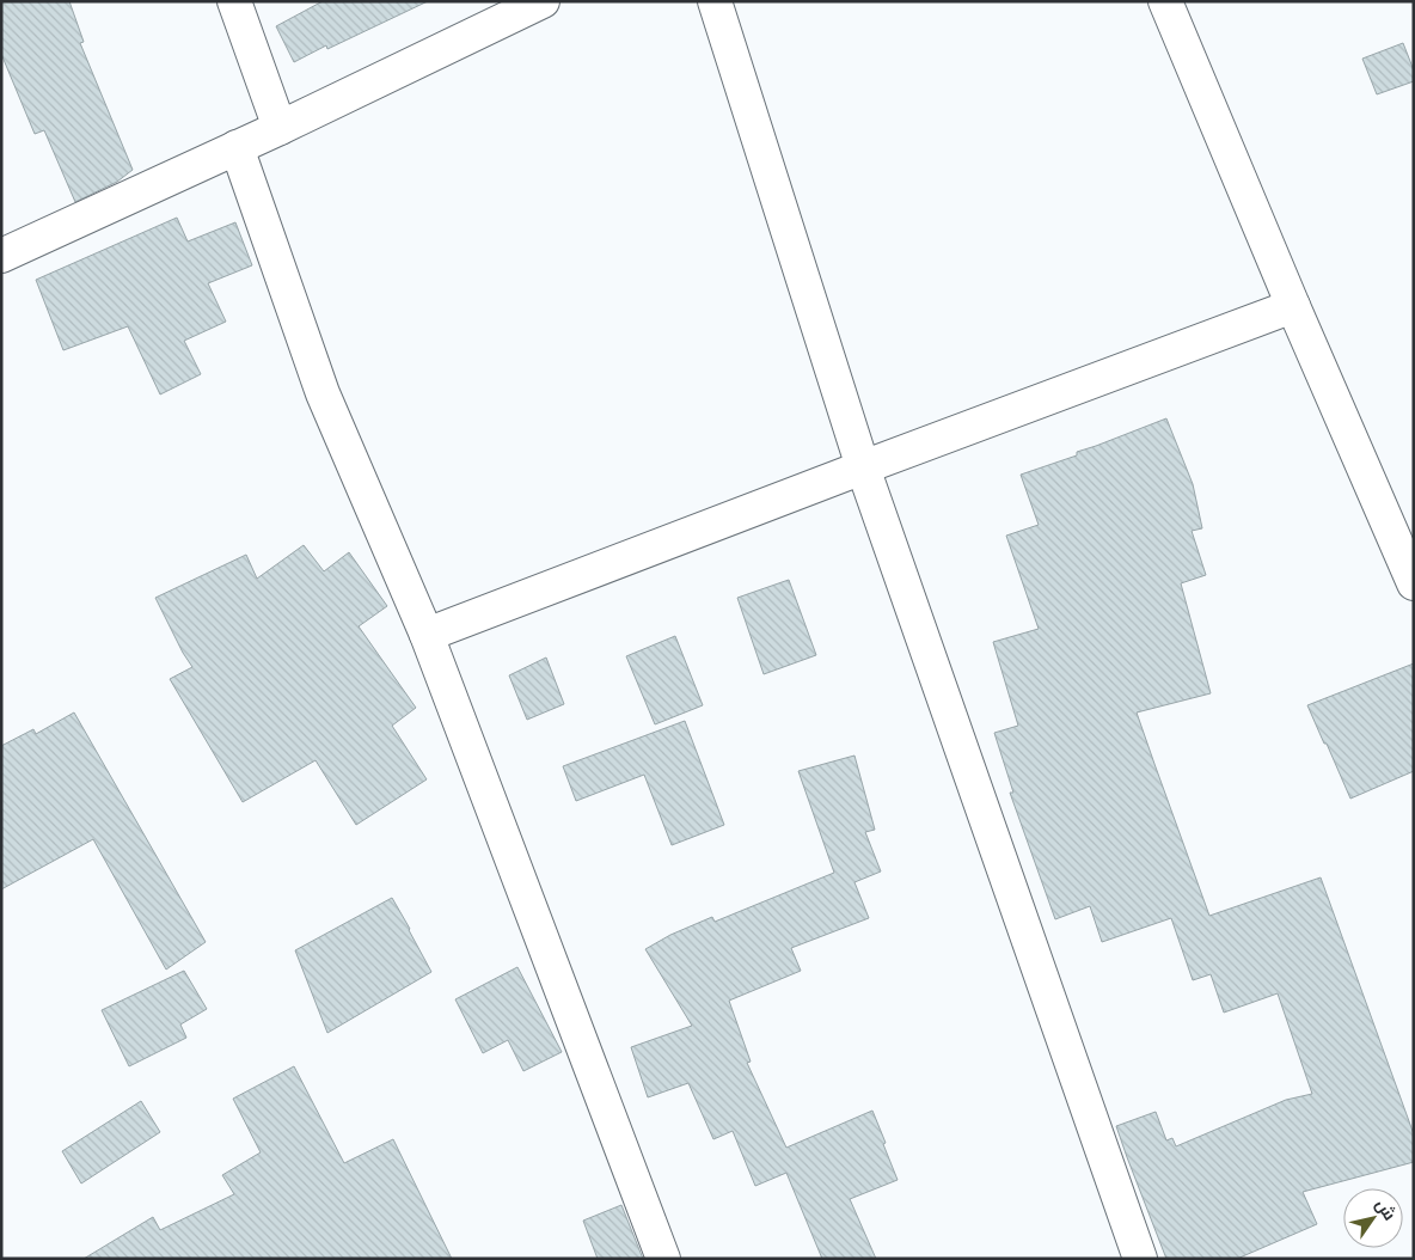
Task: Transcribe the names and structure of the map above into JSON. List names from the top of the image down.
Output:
{
  "north": "top right"
}
